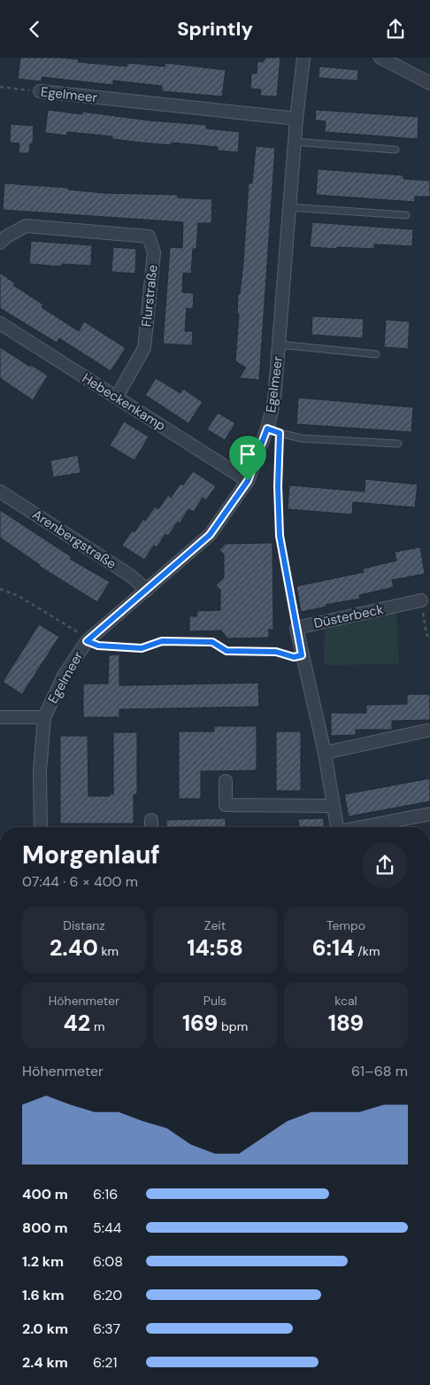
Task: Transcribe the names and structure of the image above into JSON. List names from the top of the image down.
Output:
{
  "streets": {
    "street": [
      "Egelmeer",
      "Flurstraße",
      "Hebeckenkamp",
      "Arenbergstraße",
      "Düsterbeck"
    ]
  },
  "crossings": [
    ["Egelmeer", "Hebeckenkamp"],
    ["Egelmeer", "Arenbergstraße"],
    ["Flurstraße", "Hebeckenkamp"]
  ],
  "page": {
    "header": "Sprintly",
    "heading": ["Morgenlauf", "07:44 · 6 × 400 m"],
    "stats": [
      ["Distanz", "2.40 km"],
      ["Zeit", "14:58"],
      ["Tempo", "6:14 /km"],
      ["Höhenmeter", "42 m"],
      ["Puls", "169 bpm"],
      ["kcal", "189"]
    ],
    "chart": ["Höhenmeter", "61–68 m"],
    "list": [
      {
        "name": "400 m",
        "note": "6:16"
      },
      {
        "name": "800 m",
        "note": "5:44"
      },
      {
        "name": "1.2 km",
        "note": "6:08"
      },
      {
        "name": "1.6 km",
        "note": "6:20"
      },
      {
        "name": "2.0 km",
        "note": "6:37"
      },
      {
        "name": "2.4 km",
        "note": "6:21"
      }
    ]
  }
}
